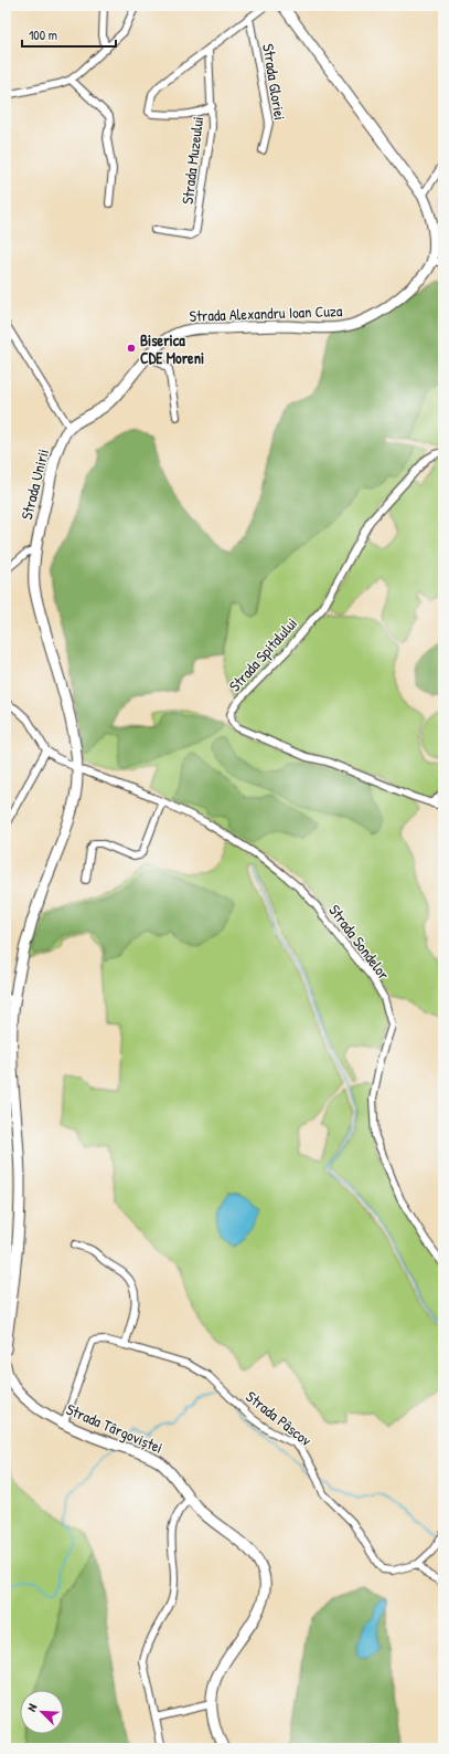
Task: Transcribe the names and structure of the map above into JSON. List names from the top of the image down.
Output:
{
  "streets": {
    "main road": ["Strada Alexandru Ioan Cuza", "Strada Unirii", "Strada Târgoviștei"],
    "street": [
      "Strada Gloriei",
      "Strada Muzeului",
      "Strada Spitalului",
      "Strada Sondelor",
      "Strada Pâscov"
    ]
  },
  "crossings": [
    ["Strada Alexandru Ioan Cuza", "Strada Unirii"],
    ["Strada Unirii", "Strada Sondelor"],
    ["Strada Pâscov", "Strada Târgoviștei"]
  ],
  "places": ["Biserica CDE Moreni"],
  "scale_bar": "100 m",
  "north": "top left"
}
